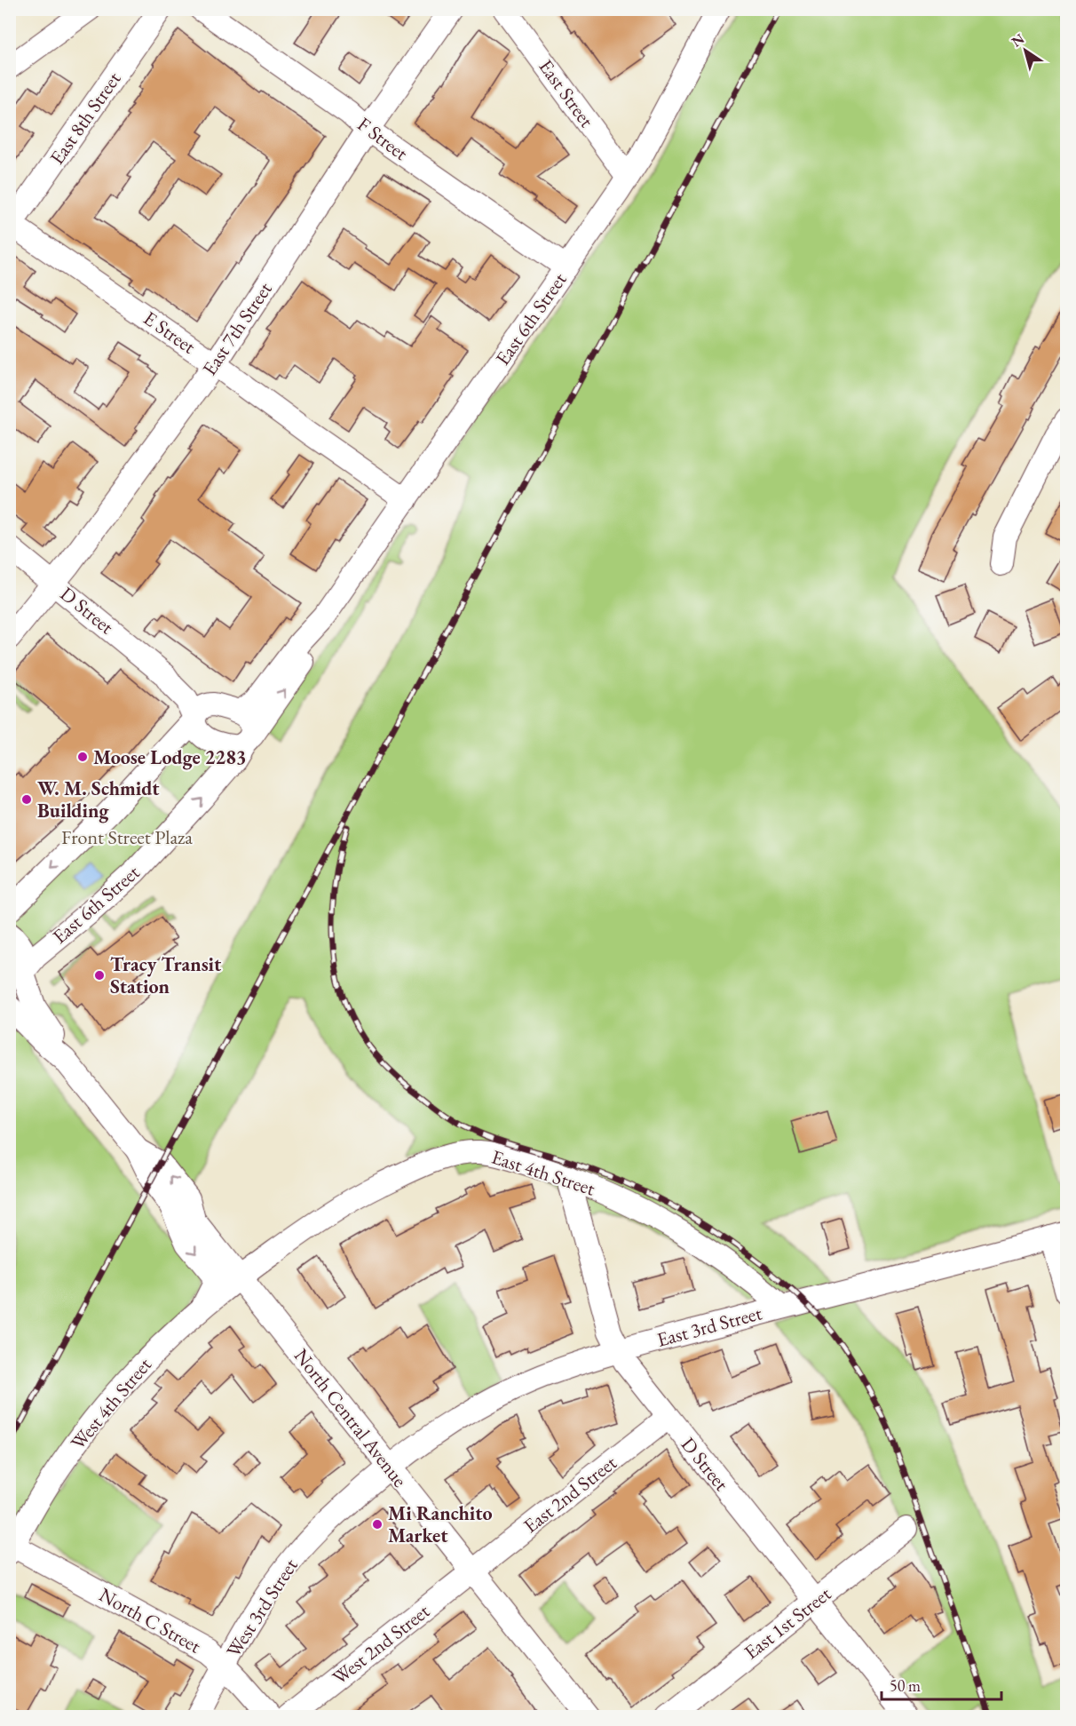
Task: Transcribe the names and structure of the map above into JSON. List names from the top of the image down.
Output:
{
  "streets": {
    "street": [
      "East Street",
      "East 8th Street",
      "F Street",
      "East 6th Street",
      "East 7th Street",
      "E Street",
      "D Street",
      "East 4th Street",
      "East 3rd Street",
      "West 4th Street",
      "North Central Avenue",
      "East 2nd Street",
      "West 3rd Street",
      "North C Street",
      "East 1st Street",
      "West 2nd Street"
    ]
  },
  "crossings": [
    ["East Street", "East 6th Street"],
    ["East 8th Street", "E Street"],
    ["F Street", "East 6th Street"],
    ["F Street", "East 7th Street"],
    ["East 6th Street", "E Street"],
    ["East 6th Street", "D Street"],
    ["East 6th Street", "North Central Avenue"],
    ["East 7th Street", "E Street"],
    ["East 7th Street", "D Street"],
    ["D Street", "East 4th Street"],
    ["D Street", "East 3rd Street"],
    ["D Street", "East 2nd Street"],
    ["D Street", "East 1st Street"],
    ["East 4th Street", "East 3rd Street"],
    ["East 4th Street", "West 4th Street"],
    ["East 4th Street", "North Central Avenue"],
    ["East 3rd Street", "North Central Avenue"],
    ["East 3rd Street", "West 3rd Street"],
    ["West 4th Street", "North Central Avenue"],
    ["West 4th Street", "North C Street"],
    ["North Central Avenue", "East 2nd Street"],
    ["North Central Avenue", "West 3rd Street"],
    ["North Central Avenue", "West 2nd Street"],
    ["East 2nd Street", "West 2nd Street"],
    ["West 3rd Street", "North C Street"]
  ],
  "parks": ["Front Street Plaza"],
  "places": [
    "Moose Lodge 2283",
    "W. M. Schmidt Building",
    "Tracy Transit Station",
    "Mi Ranchito Market"
  ],
  "scale_bar": "50 m",
  "north": "top left"
}
